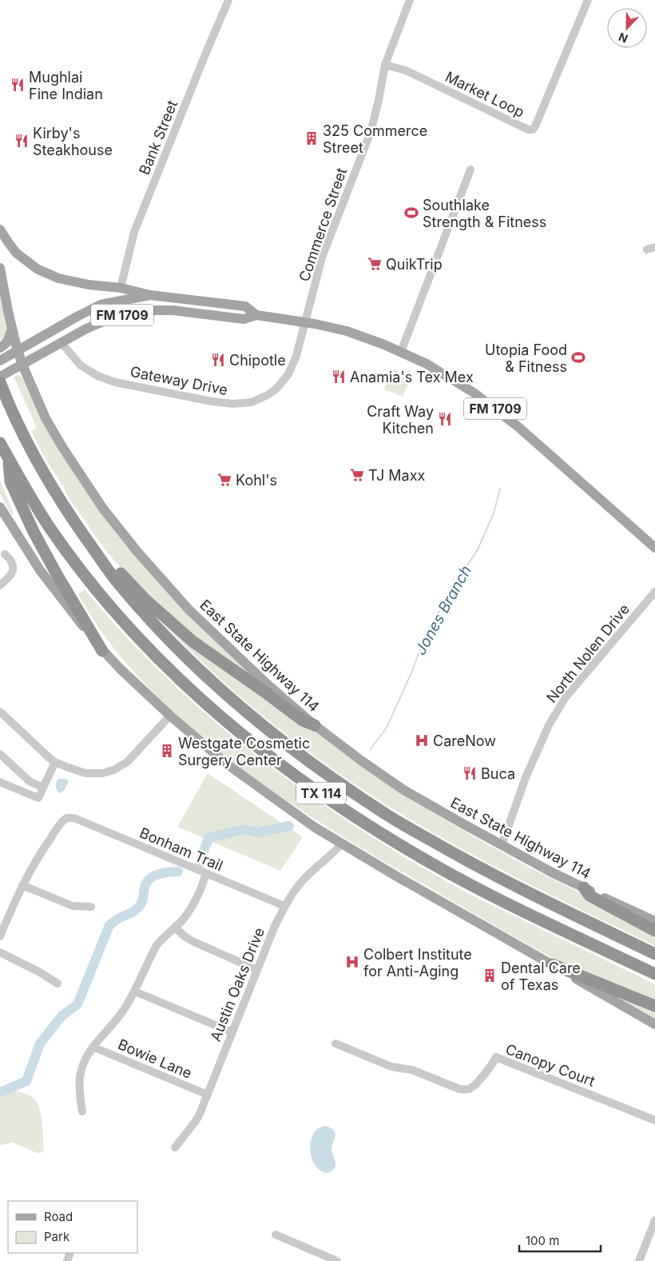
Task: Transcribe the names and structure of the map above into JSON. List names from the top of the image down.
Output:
{
  "streets": {
    "highway": ["TX 114"],
    "main road": ["FM 1709", "East State Highway 114"],
    "street": [
      "Market Loop",
      "Bank Street",
      "Commerce Street",
      "Gateway Drive",
      "North Nolen Drive",
      "Bonham Trail",
      "Austin Oaks Drive",
      "Bowie Lane",
      "Canopy Court"
    ]
  },
  "crossings": [
    ["Market Loop", "Commerce Street"],
    ["Commerce Street", "FM 1709"],
    ["Commerce Street", "Gateway Drive"],
    ["FM 1709", "Gateway Drive"],
    ["FM 1709", "East State Highway 114"],
    ["North Nolen Drive", "East State Highway 114"],
    ["Bonham Trail", "Austin Oaks Drive"],
    ["Austin Oaks Drive", "Bowie Lane"]
  ],
  "water": ["Jones Branch"],
  "places": {
    "restaurant": [
      "Mughlai Fine Indian",
      "Kirby's Steakhouse",
      "Chipotle",
      "Anamia's Tex Mex",
      "Craft Way Kitchen",
      "Buca"
    ],
    "building": ["325 Commerce Street", "Westgate Cosmetic Surgery Center", "Dental Care of Texas"],
    "sports": ["Southlake Strength & Fitness", "Utopia Food & Fitness"],
    "supermarket": ["QuikTrip", "TJ Maxx", "Kohl's"],
    "hospital": ["CareNow", "Colbert Institute for Anti-Aging"]
  },
  "legend": ["Road", "Park"],
  "scale_bar": "100 m",
  "north": "bottom"
}
